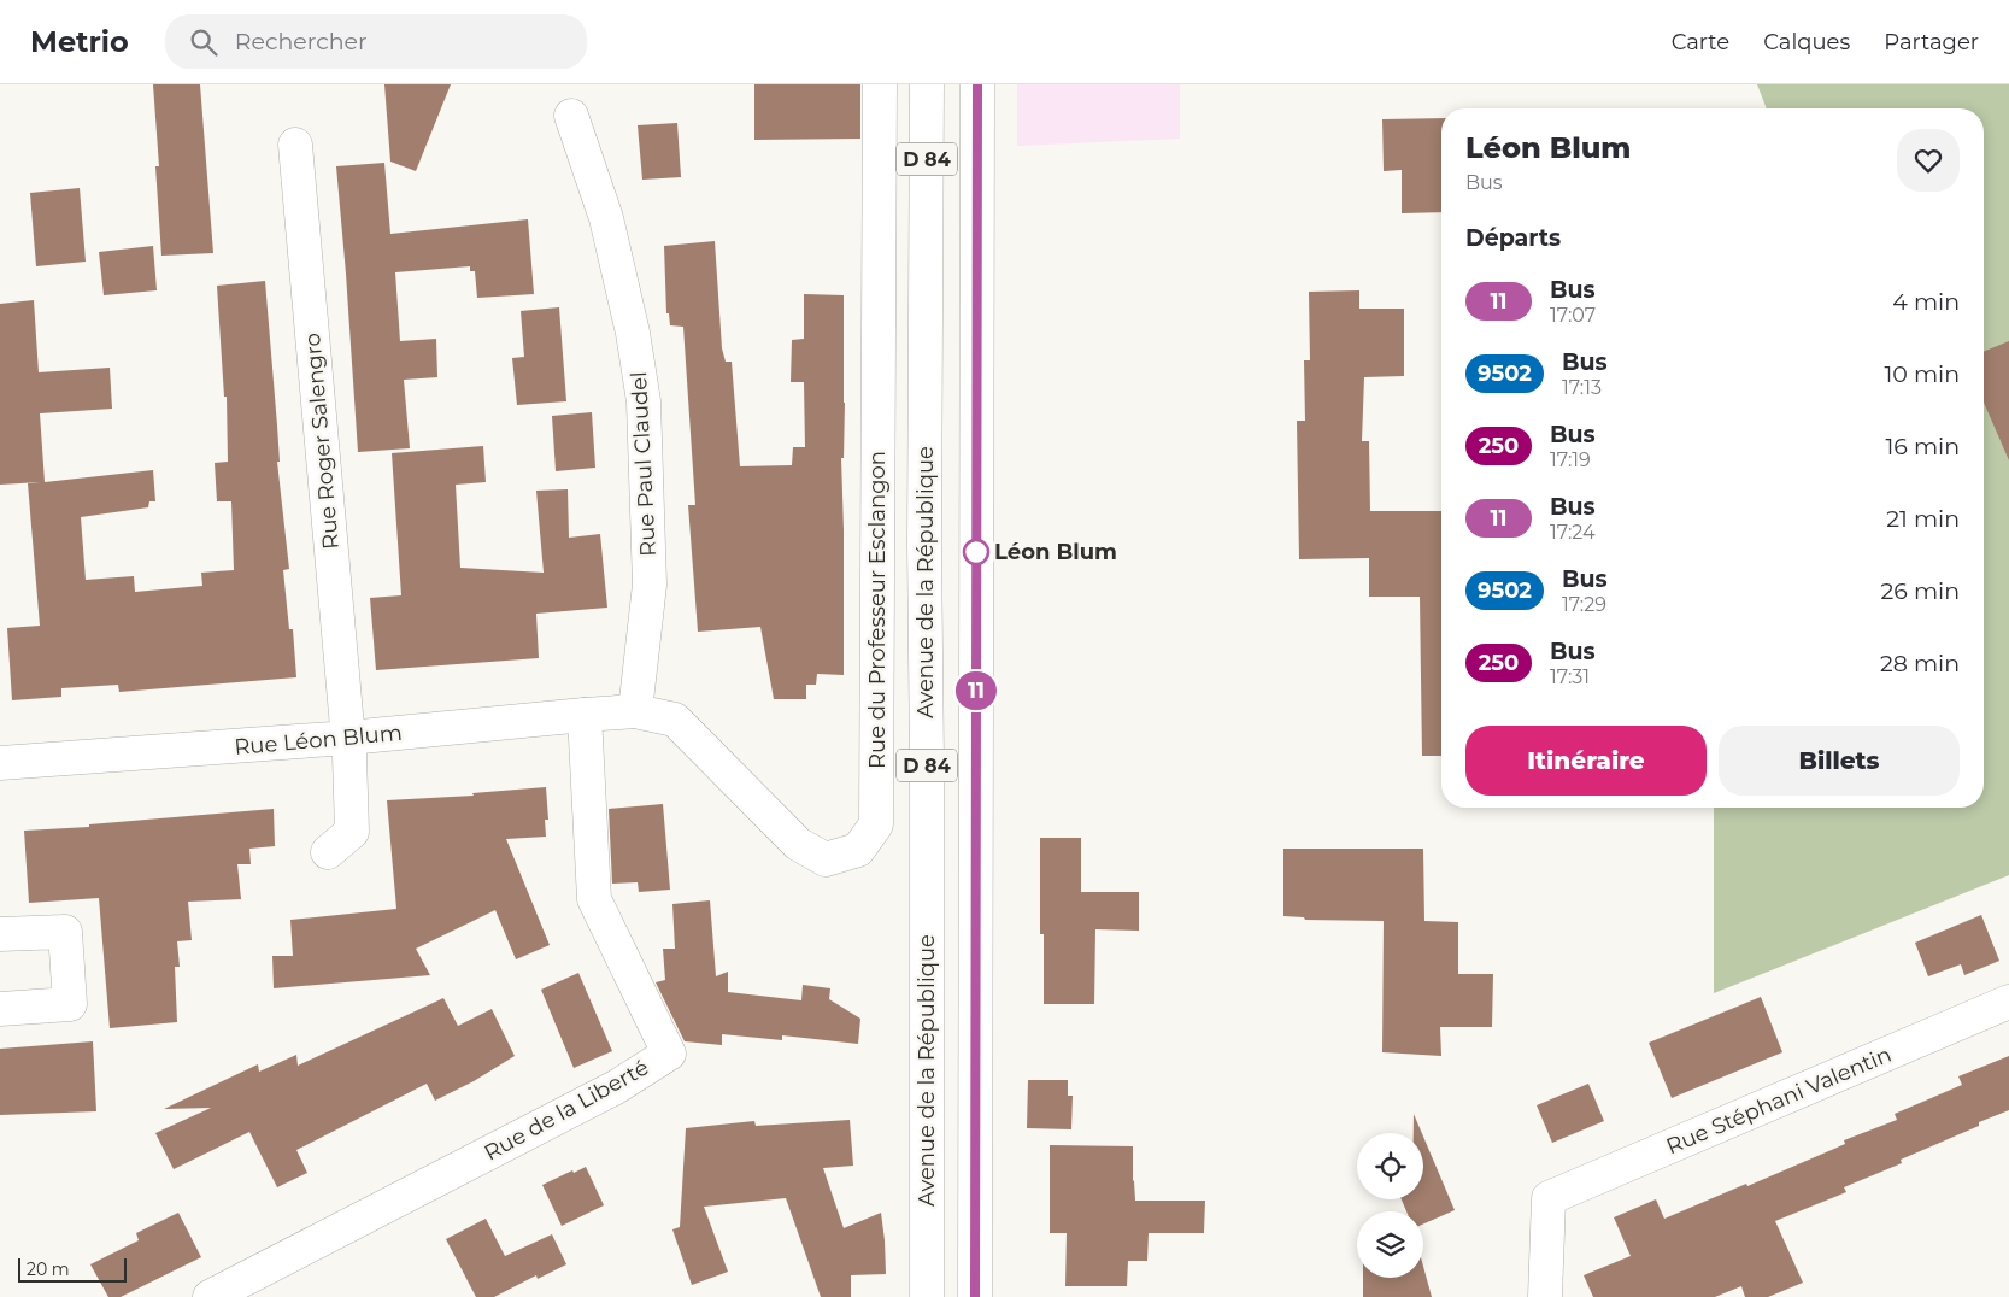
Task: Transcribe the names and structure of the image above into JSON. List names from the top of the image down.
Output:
{
  "streets": {
    "street": [
      "D 84",
      "Rue Roger Salengro",
      "Rue Paul Claudel",
      "Avenue de la République",
      "Rue du Professeur Esclangon",
      "Rue Léon Blum",
      "Rue Stéphani Valentin",
      "Rue de la Liberté"
    ]
  },
  "crossings": [
    ["Rue Roger Salengro", "Rue Léon Blum"],
    ["Rue Paul Claudel", "Rue du Professeur Esclangon"],
    ["Rue Paul Claudel", "Rue Léon Blum"],
    ["Rue du Professeur Esclangon", "Rue Léon Blum"],
    ["Rue Léon Blum", "Rue de la Liberté"]
  ],
  "places": ["Léon Blum"],
  "lines": ["bus line 11"],
  "scale_bar": "20 m",
  "page": {
    "header": "Metrio",
    "search": "Rechercher",
    "nav": ["Carte", "Calques", "Partager"],
    "on_map": "11",
    "heading": [
      ["Léon Blum", "Bus"],
      "Départs"
    ],
    "list": [
      {
        "mark": "11",
        "name": "Bus",
        "note": "17:07",
        "value": "4 min"
      },
      {
        "mark": "9502",
        "name": "Bus",
        "note": "17:13",
        "value": "10 min"
      },
      {
        "mark": "250",
        "name": "Bus",
        "note": "17:19",
        "value": "16 min"
      },
      {
        "mark": "11",
        "name": "Bus",
        "note": "17:24",
        "value": "21 min"
      },
      {
        "mark": "9502",
        "name": "Bus",
        "note": "17:29",
        "value": "26 min"
      },
      {
        "mark": "250",
        "name": "Bus",
        "note": "17:31",
        "value": "28 min"
      }
    ],
    "buttons": ["Itinéraire", "Billets"],
    "scale": "20 m"
  }
}
